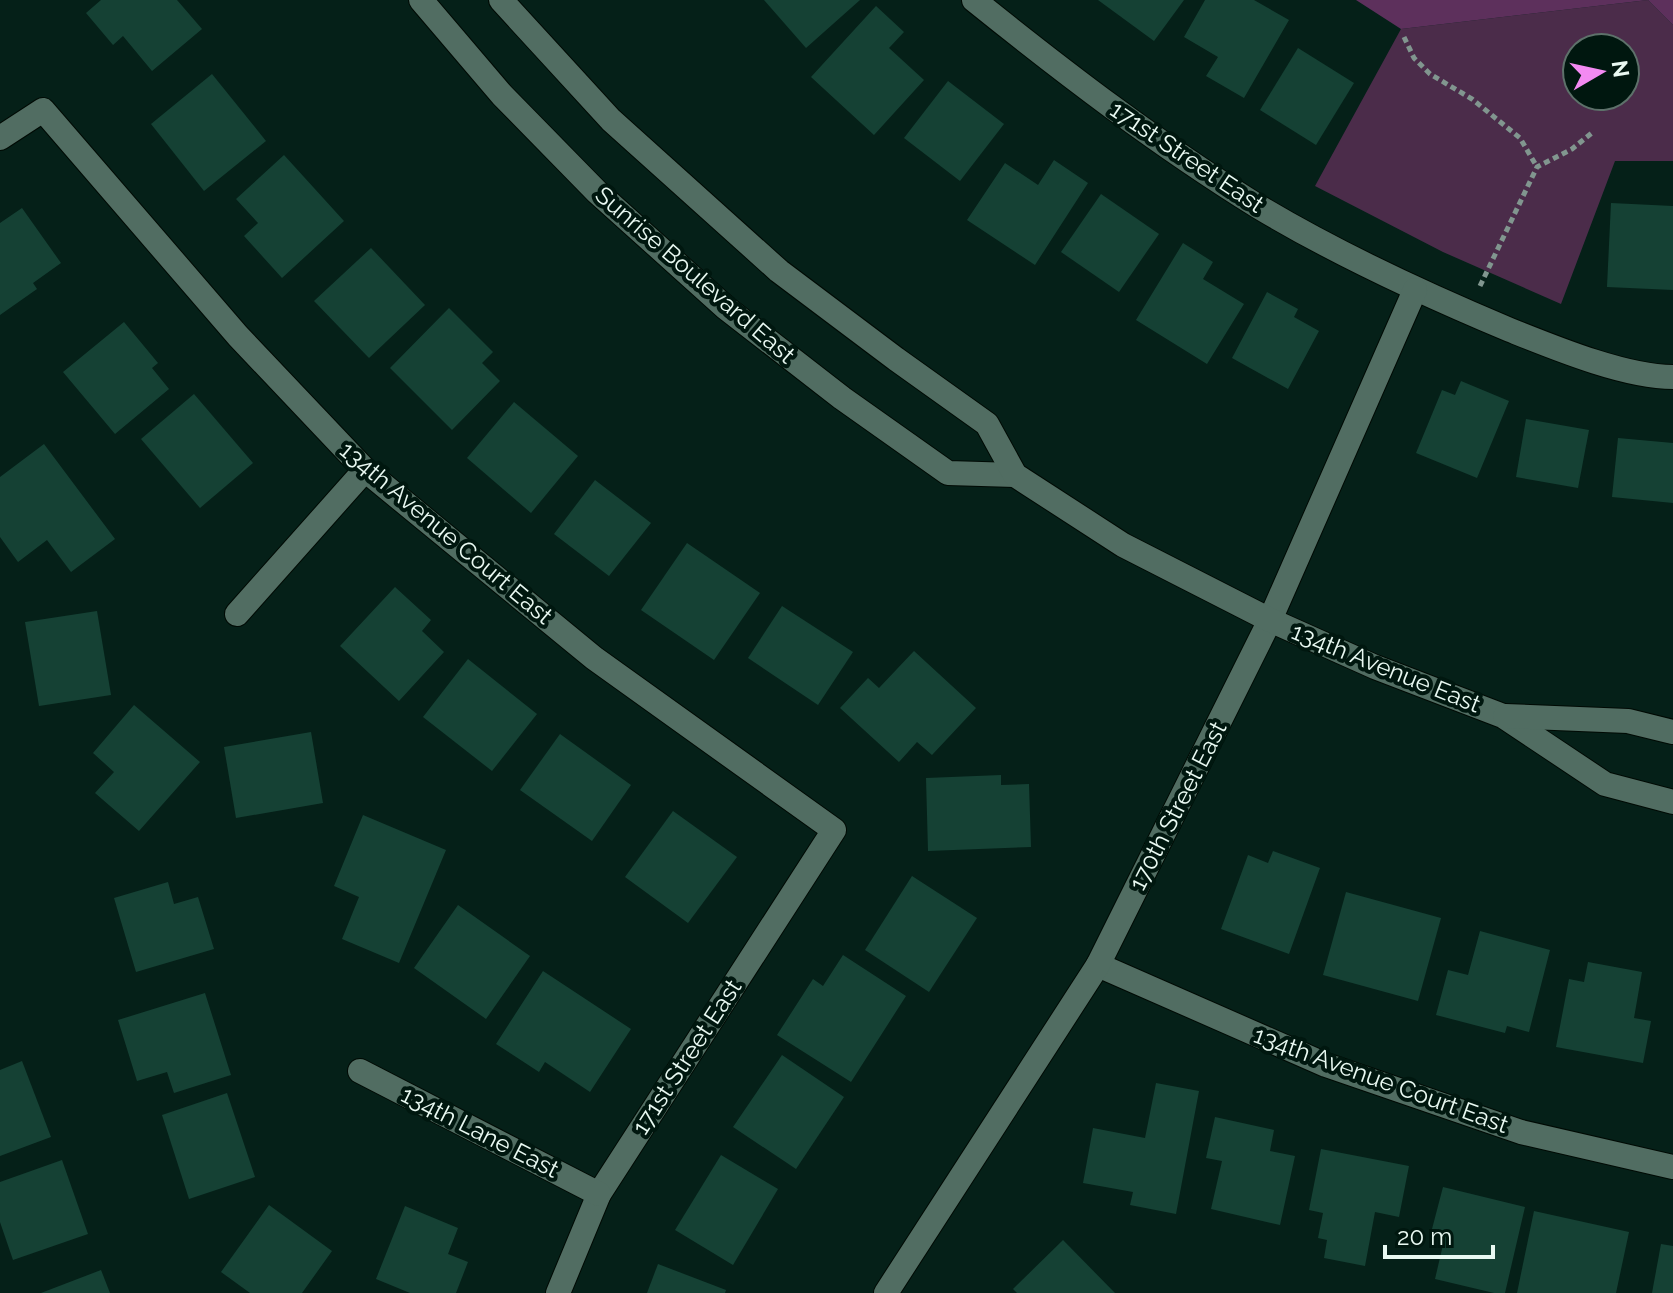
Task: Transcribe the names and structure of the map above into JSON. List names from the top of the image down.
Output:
{
  "streets": {
    "street": [
      "171st Street East",
      "Sunrise Boulevard East",
      "134th Avenue Court East",
      "134th Avenue East",
      "170th Street East",
      "134th Lane East"
    ]
  },
  "crossings": [
    ["171st Street East", "134th Avenue Court East"],
    ["171st Street East", "170th Street East"],
    ["171st Street East", "134th Lane East"],
    ["134th Avenue Court East", "170th Street East"],
    ["134th Avenue East", "170th Street East"]
  ],
  "scale_bar": "20 m",
  "north": "right"
}
